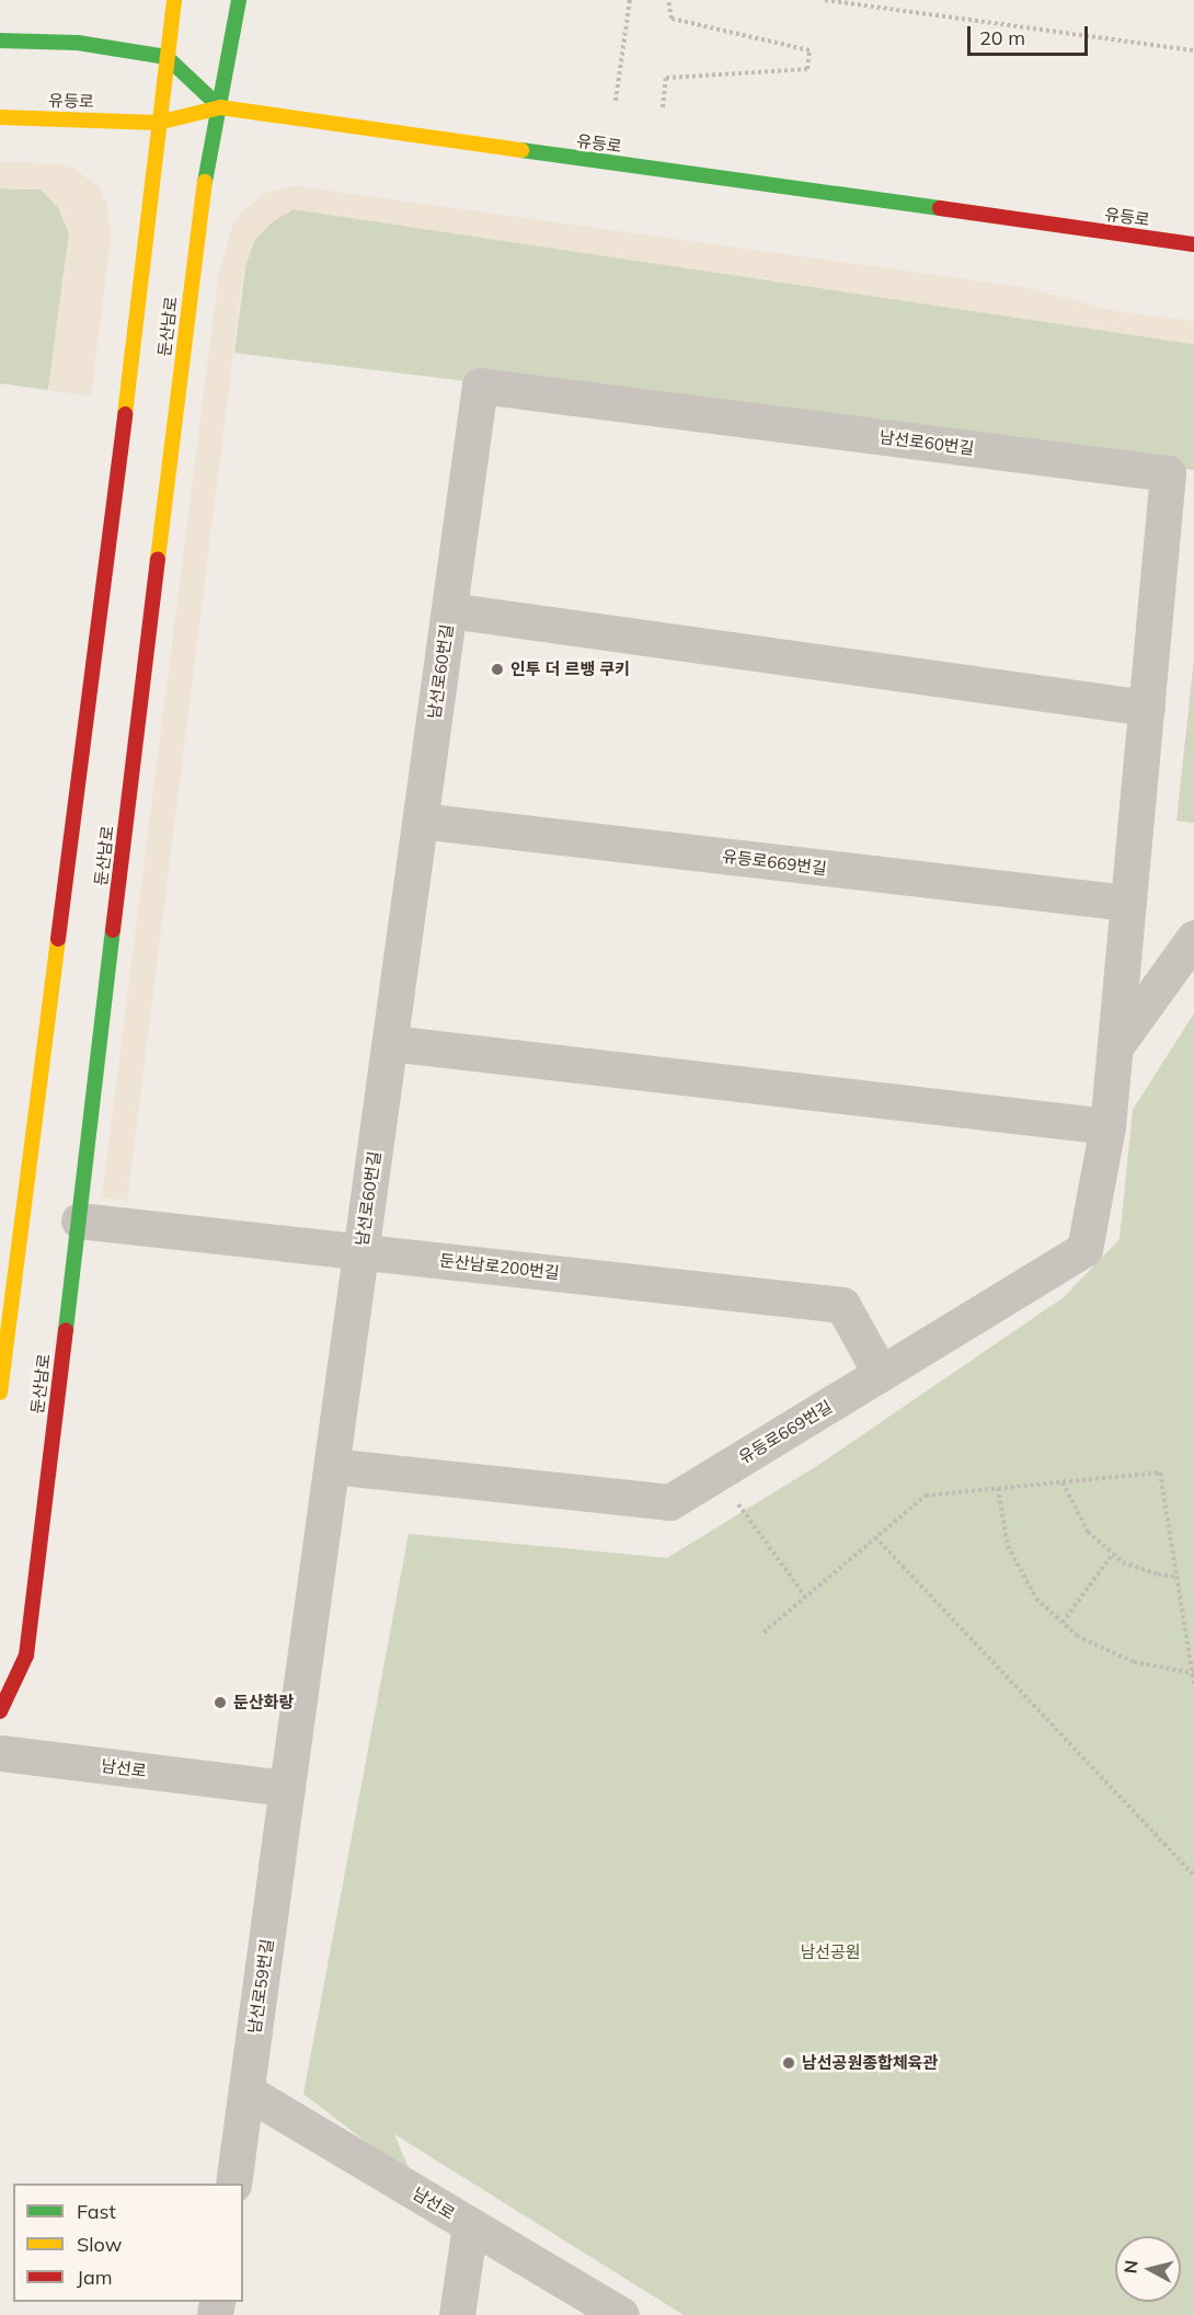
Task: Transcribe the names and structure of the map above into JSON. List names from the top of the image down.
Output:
{
  "streets": {
    "main road": ["유등로", "둔산남로"],
    "street": [
      "남선로60번길",
      "유등로669번길",
      "둔산남로200번길",
      "남선로",
      "남선로59번길"
    ]
  },
  "crossings": [
    ["유등로", "둔산남로"],
    ["둔산남로", "둔산남로200번길"],
    ["남선로60번길", "유등로669번길"],
    ["남선로60번길", "둔산남로200번길"],
    ["남선로60번길", "남선로"],
    ["남선로60번길", "남선로59번길"],
    ["유등로669번길", "둔산남로200번길"],
    ["남선로", "남선로59번길"]
  ],
  "parks": ["남선공원"],
  "places": ["인투 더 르뱅 쿠키", "둔산화랑", "남선공원종합체육관"],
  "legend": ["Fast", "Slow", "Jam"],
  "scale_bar": "20 m",
  "north": "left"
}
